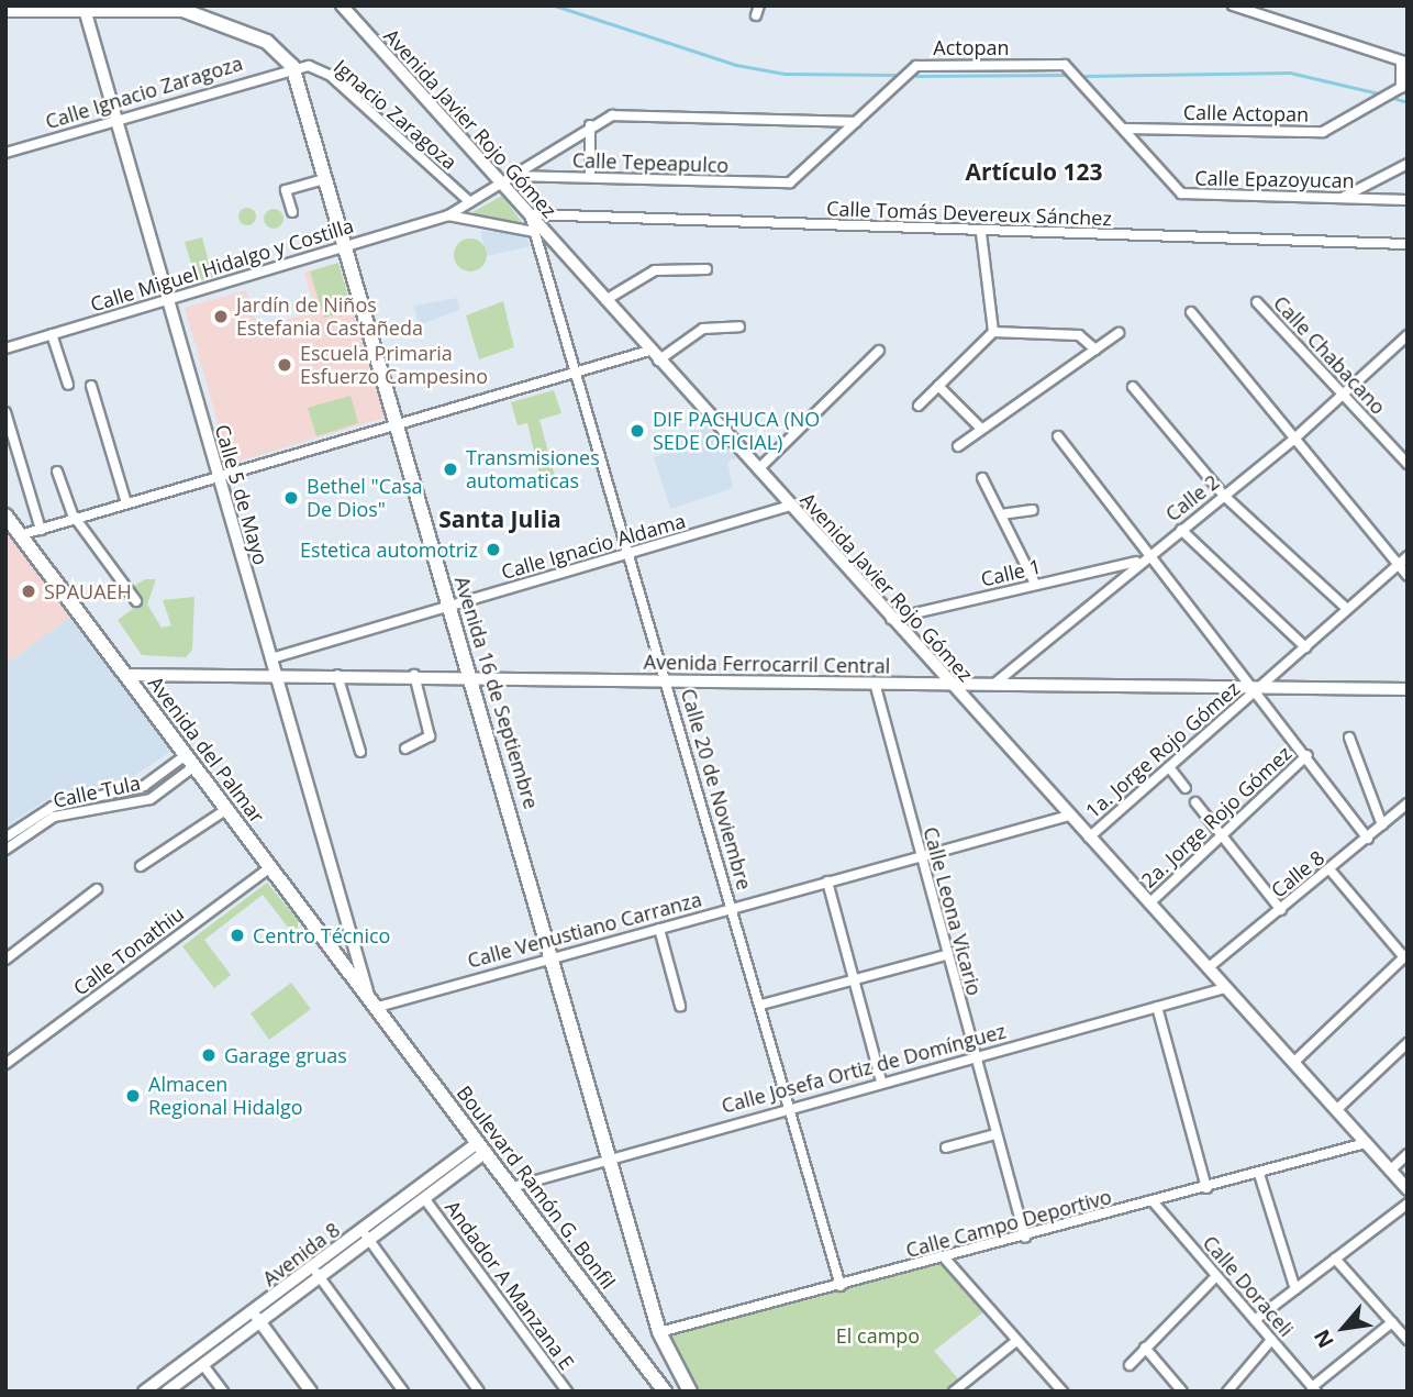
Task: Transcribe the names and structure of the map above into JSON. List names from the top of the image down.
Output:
{
  "streets": {
    "main road": ["Avenida 16 de Septiembre", "Avenida del Palmar", "Boulevard Ramón G. Bonfil"],
    "street": [
      "Actopan",
      "Calle Ignacio Zaragoza",
      "Calle Actopan",
      "Ignacio Zaragoza",
      "Avenida Javier Rojo Gómez",
      "Calle Tepeapulco",
      "Calle Epazoyucan",
      "Calle Tomás Devereux Sánchez",
      "Calle Miguel Hidalgo y Costilla",
      "Calle Chabacano",
      "Calle 5 de Mayo",
      "Calle 2",
      "Calle Ignacio Aldama",
      "Calle 1",
      "Avenida Ferrocarril Central",
      "1a. Jorge Rojo Gómez",
      "Calle 20 de Noviembre",
      "Calle Tula",
      "2a. Jorge Rojo Gómez",
      "Calle 8",
      "Calle Leona Vicario",
      "Calle Venustiano Carranza",
      "Calle Tonathiu",
      "Calle Josefa Ortiz de Domínguez",
      "Calle Campo Deportivo",
      "Avenida 8",
      "Andador A Manzana E",
      "Calle Doraceli"
    ]
  },
  "crossings": [
    ["Actopan", "Calle Actopan"],
    ["Actopan", "Calle Tepeapulco"],
    ["Actopan", "Calle Epazoyucan"],
    ["Actopan", "Calle Miguel Hidalgo y Costilla"],
    ["Calle Ignacio Zaragoza", "Ignacio Zaragoza"],
    ["Calle Ignacio Zaragoza", "Calle 5 de Mayo"],
    ["Calle Ignacio Zaragoza", "Avenida 16 de Septiembre"],
    ["Calle Actopan", "Calle Epazoyucan"],
    ["Ignacio Zaragoza", "Calle Miguel Hidalgo y Costilla"],
    ["Ignacio Zaragoza", "Avenida 16 de Septiembre"],
    ["Avenida Javier Rojo Gómez", "Calle Tepeapulco"],
    ["Avenida Javier Rojo Gómez", "Calle Tomás Devereux Sánchez"],
    ["Avenida Javier Rojo Gómez", "Calle Miguel Hidalgo y Costilla"],
    ["Avenida Javier Rojo Gómez", "Calle Ignacio Aldama"],
    ["Avenida Javier Rojo Gómez", "Calle 1"],
    ["Avenida Javier Rojo Gómez", "Avenida Ferrocarril Central"],
    ["Avenida Javier Rojo Gómez", "1a. Jorge Rojo Gómez"],
    ["Avenida Javier Rojo Gómez", "Calle 20 de Noviembre"],
    ["Avenida Javier Rojo Gómez", "2a. Jorge Rojo Gómez"],
    ["Avenida Javier Rojo Gómez", "Calle 8"],
    ["Avenida Javier Rojo Gómez", "Calle Venustiano Carranza"],
    ["Avenida Javier Rojo Gómez", "Calle Josefa Ortiz de Domínguez"],
    ["Avenida Javier Rojo Gómez", "Calle Campo Deportivo"],
    ["Calle Tepeapulco", "Calle Miguel Hidalgo y Costilla"],
    ["Calle Tomás Devereux Sánchez", "Calle 20 de Noviembre"],
    ["Calle Miguel Hidalgo y Costilla", "Calle 5 de Mayo"],
    ["Calle Miguel Hidalgo y Costilla", "Avenida 16 de Septiembre"],
    ["Calle Miguel Hidalgo y Costilla", "Calle 20 de Noviembre"],
    ["Calle Chabacano", "Calle 2"],
    ["Calle 5 de Mayo", "Calle Ignacio Aldama"],
    ["Calle 5 de Mayo", "Avenida Ferrocarril Central"],
    ["Calle 5 de Mayo", "Avenida del Palmar"],
    ["Calle 2", "Calle 1"],
    ["Calle 2", "Avenida Ferrocarril Central"],
    ["Calle Ignacio Aldama", "Avenida 16 de Septiembre"],
    ["Calle Ignacio Aldama", "Calle 20 de Noviembre"],
    ["Avenida Ferrocarril Central", "Avenida 16 de Septiembre"],
    ["Avenida Ferrocarril Central", "Avenida del Palmar"],
    ["Avenida Ferrocarril Central", "1a. Jorge Rojo Gómez"],
    ["Avenida Ferrocarril Central", "Calle 20 de Noviembre"],
    ["Avenida Ferrocarril Central", "Calle Leona Vicario"],
    ["Avenida 16 de Septiembre", "Calle Venustiano Carranza"],
    ["Avenida 16 de Septiembre", "Calle Josefa Ortiz de Domínguez"],
    ["Avenida 16 de Septiembre", "Calle Campo Deportivo"],
    ["Avenida del Palmar", "Calle Tula"],
    ["Avenida del Palmar", "Calle Venustiano Carranza"],
    ["Avenida del Palmar", "Calle Tonathiu"],
    ["Avenida del Palmar", "Boulevard Ramón G. Bonfil"],
    ["Calle 20 de Noviembre", "Calle Venustiano Carranza"],
    ["Calle 20 de Noviembre", "Calle Josefa Ortiz de Domínguez"],
    ["Calle 20 de Noviembre", "Calle Campo Deportivo"],
    ["Calle Leona Vicario", "Calle Venustiano Carranza"],
    ["Calle Leona Vicario", "Calle Josefa Ortiz de Domínguez"],
    ["Calle Leona Vicario", "Calle Campo Deportivo"],
    ["Calle Venustiano Carranza", "Boulevard Ramón G. Bonfil"],
    ["Calle Josefa Ortiz de Domínguez", "Boulevard Ramón G. Bonfil"],
    ["Boulevard Ramón G. Bonfil", "Avenida 8"],
    ["Calle Campo Deportivo", "Calle Doraceli"],
    ["Avenida 8", "Andador A Manzana E"]
  ],
  "districts": ["Artículo 123", "Santa Julia"],
  "parks": ["El campo"],
  "places": [
    "Jardín de Niños Estefania Castañeda",
    "Escuela Primaria Esfuerzo Campesino",
    "DIF PACHUCA (NO SEDE OFICIAL)",
    "Transmisiones automaticas",
    "Bethel \"Casa De Dios\"",
    "Estetica automotriz",
    "SPAUAEH",
    "Centro Técnico",
    "Garage gruas",
    "Almacen Regional Hidalgo"
  ],
  "north": "bottom left"
}
